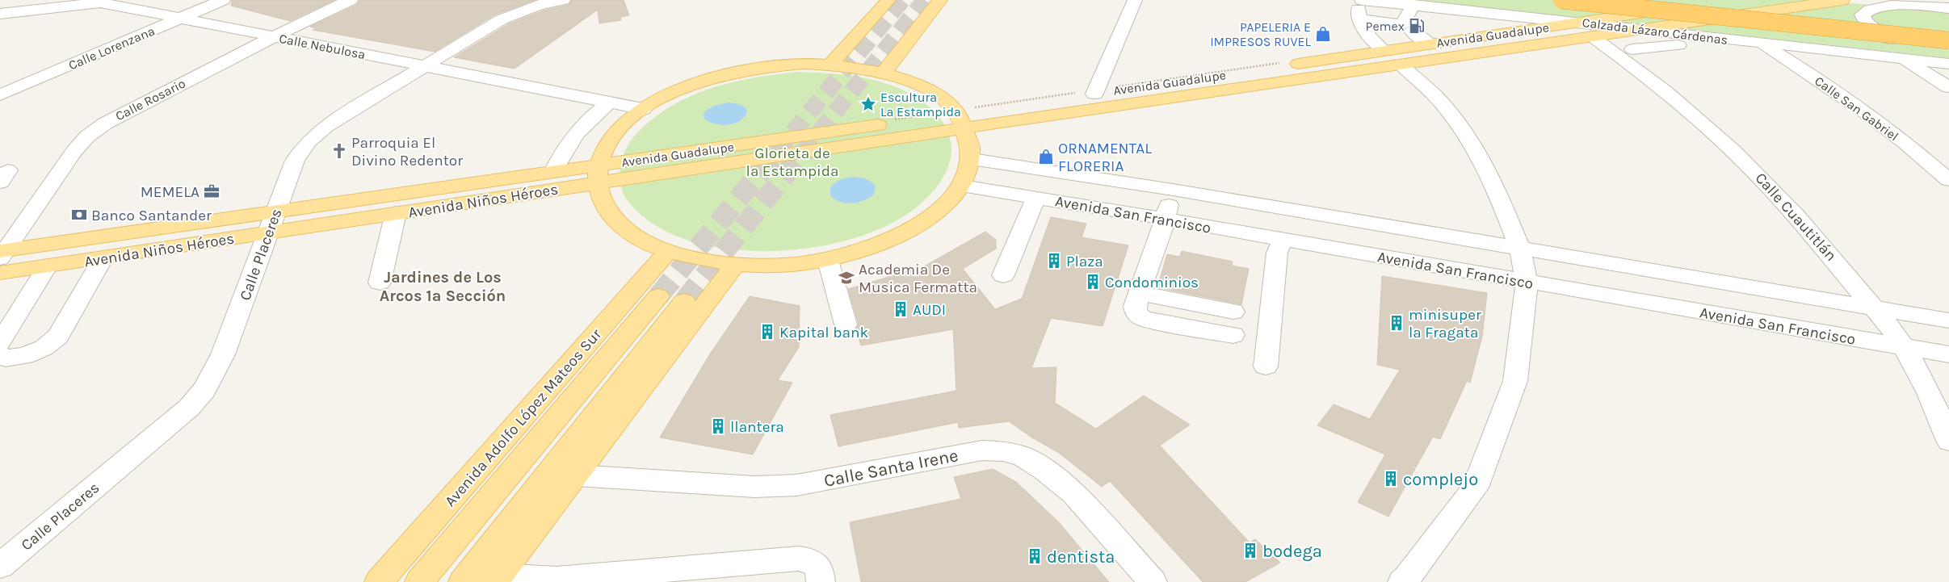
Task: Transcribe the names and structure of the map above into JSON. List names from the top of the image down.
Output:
{
  "streets": {
    "highway": ["Calzada Lázaro Cárdenas"],
    "main road": ["Avenida Guadalupe", "Avenida Niños Héroes", "Avenida Adolfo López Mateos Sur"],
    "street": [
      "Calle Nebulosa",
      "Calle Lorenzana",
      "Calle Rosario",
      "Calle San Gabriel",
      "Avenida San Francisco",
      "Calle Cuautitlán",
      "Calle Placeres",
      "Calle Santa Irene"
    ]
  },
  "crossings": [
    ["Calzada Lázaro Cárdenas", "Avenida Guadalupe"],
    ["Calzada Lázaro Cárdenas", "Calle San Gabriel"],
    ["Calzada Lázaro Cárdenas", "Calle Cuautitlán"],
    ["Avenida Guadalupe", "Avenida Niños Héroes"],
    ["Avenida Guadalupe", "Calle Cuautitlán"],
    ["Calle Nebulosa", "Calle Lorenzana"],
    ["Calle Nebulosa", "Calle Rosario"],
    ["Calle Nebulosa", "Calle Placeres"],
    ["Calle Rosario", "Avenida Niños Héroes"],
    ["Avenida Niños Héroes", "Calle Placeres"],
    ["Avenida San Francisco", "Calle Cuautitlán"]
  ],
  "districts": ["Jardines de Los Arcos 1a Sección"],
  "parks": ["Glorieta de la Estampida"],
  "places": {
    "fuel station": ["Pemex"],
    "shop": ["PAPELERIA E IMPRESOS RUVEL", "ORNAMENTAL FLORERIA"],
    "place": ["Escultura La Estampida"],
    "church": ["Parroquia El Divino Redentor"],
    "office": ["MEMELA"],
    "bank": ["Banco Santander"],
    "building": [
      "Plaza",
      "Condominios",
      "AUDI",
      "minisuper la Fragata",
      "Kapital bank",
      "llantera",
      "complejo",
      "bodega",
      "dentista"
    ],
    "school or university": ["Academia De Musica Fermatta"]
  }
}
